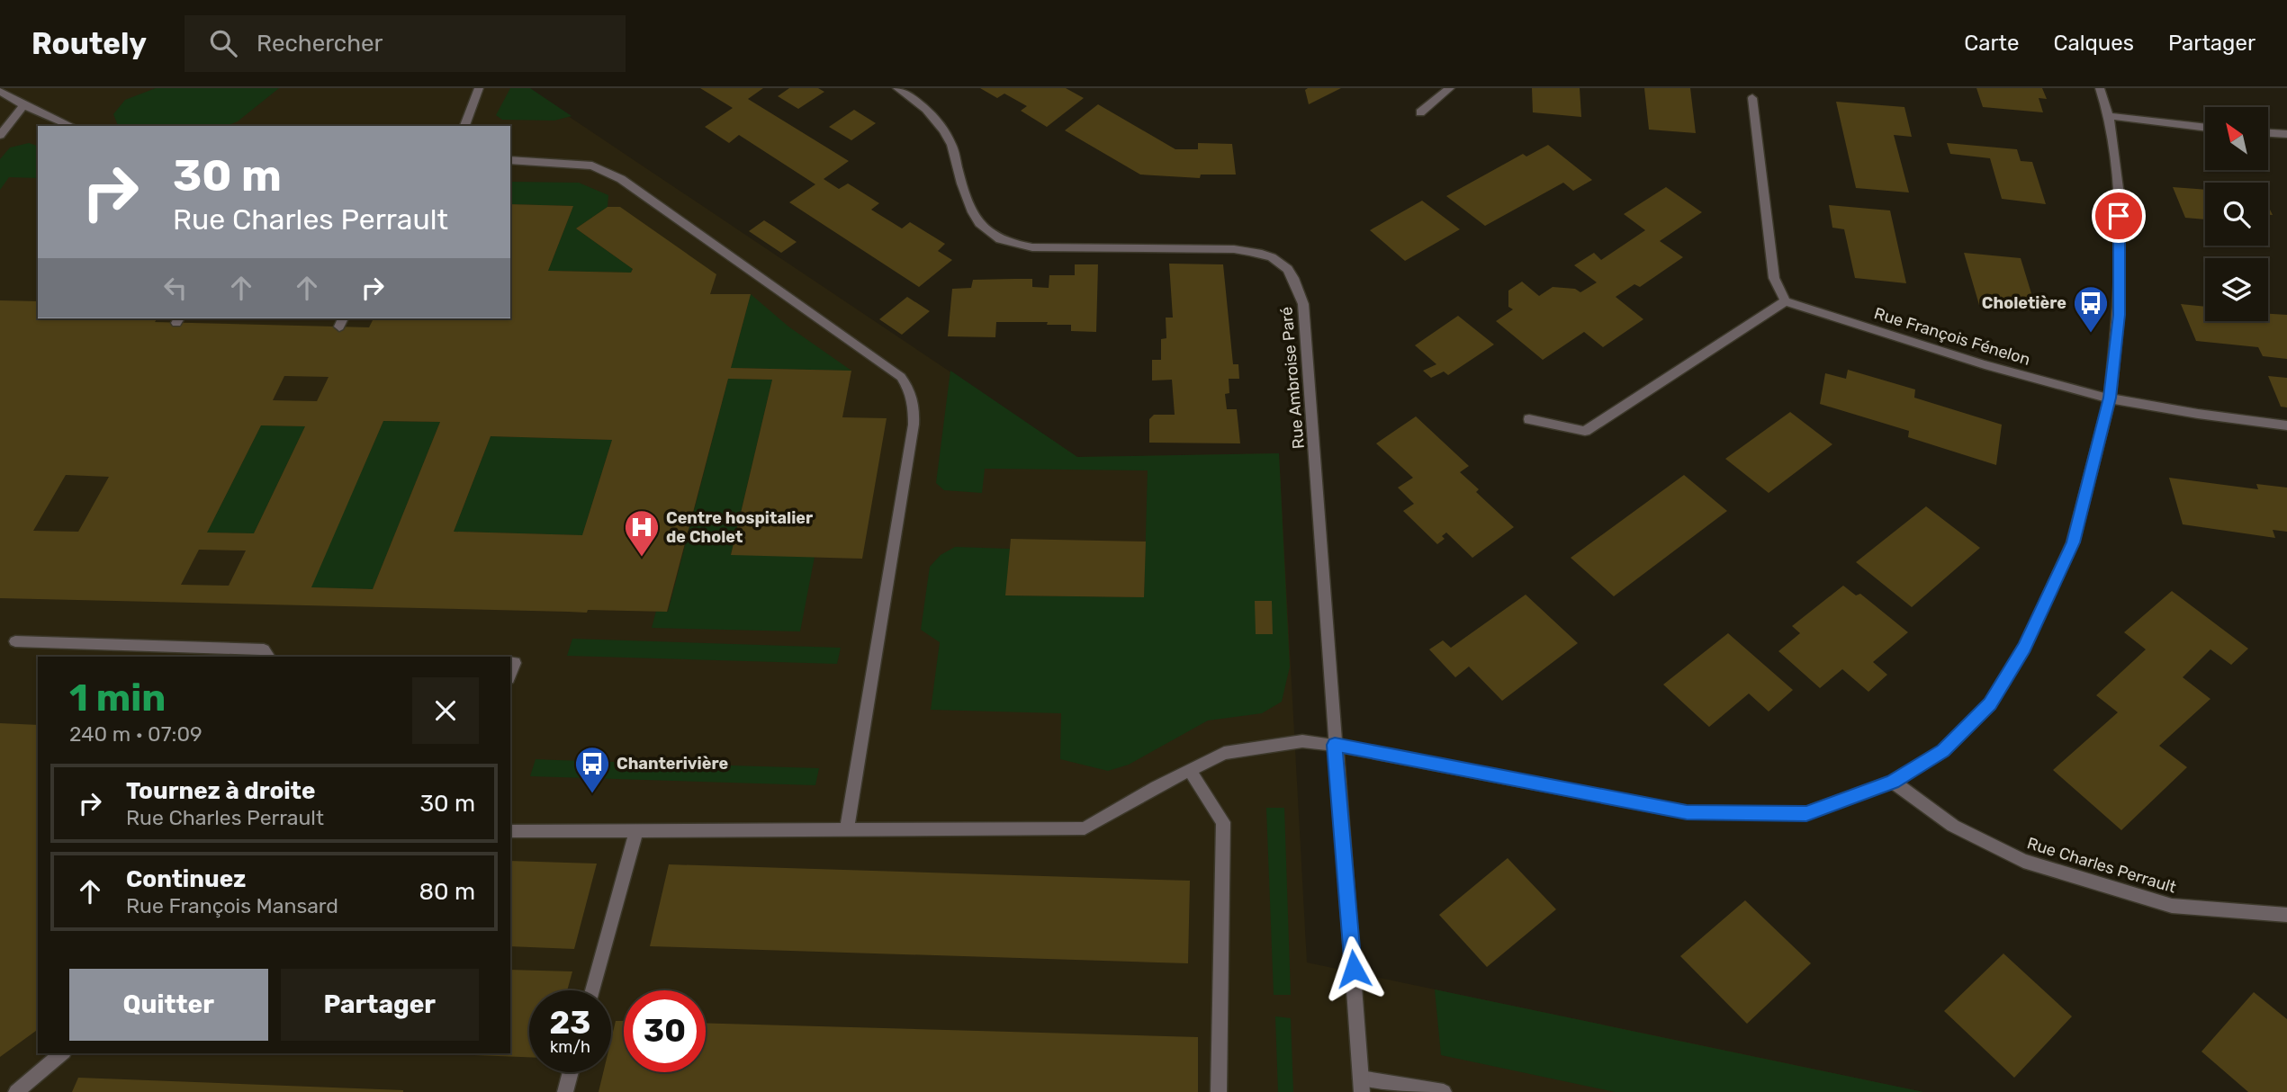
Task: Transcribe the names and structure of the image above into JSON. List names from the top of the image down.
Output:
{
  "streets": {
    "street": ["Rue François Fénelon", "Rue Ambroise Paré", "Rue Charles Perrault"]
  },
  "places": {
    "bus stop": ["Choletière", "Chanterivière"],
    "hospital": ["Centre hospitalier de Cholet"]
  },
  "north": "top left",
  "page": {
    "header": "Routely",
    "search": "Rechercher",
    "nav": ["Carte", "Calques", "Partager"],
    "turn": ["30 m", "Rue Charles Perrault"],
    "heading": ["1 min", "240 m · 07:09"],
    "list": [
      {
        "name": "Tournez à droite",
        "note": "Rue Charles Perrault",
        "value": "30 m"
      },
      {
        "name": "Continuez",
        "note": "Rue François Mansard",
        "value": "80 m"
      }
    ],
    "buttons": ["Quitter", "Partager"],
    "speed": "23 km/h",
    "limit": "30"
  }
}
